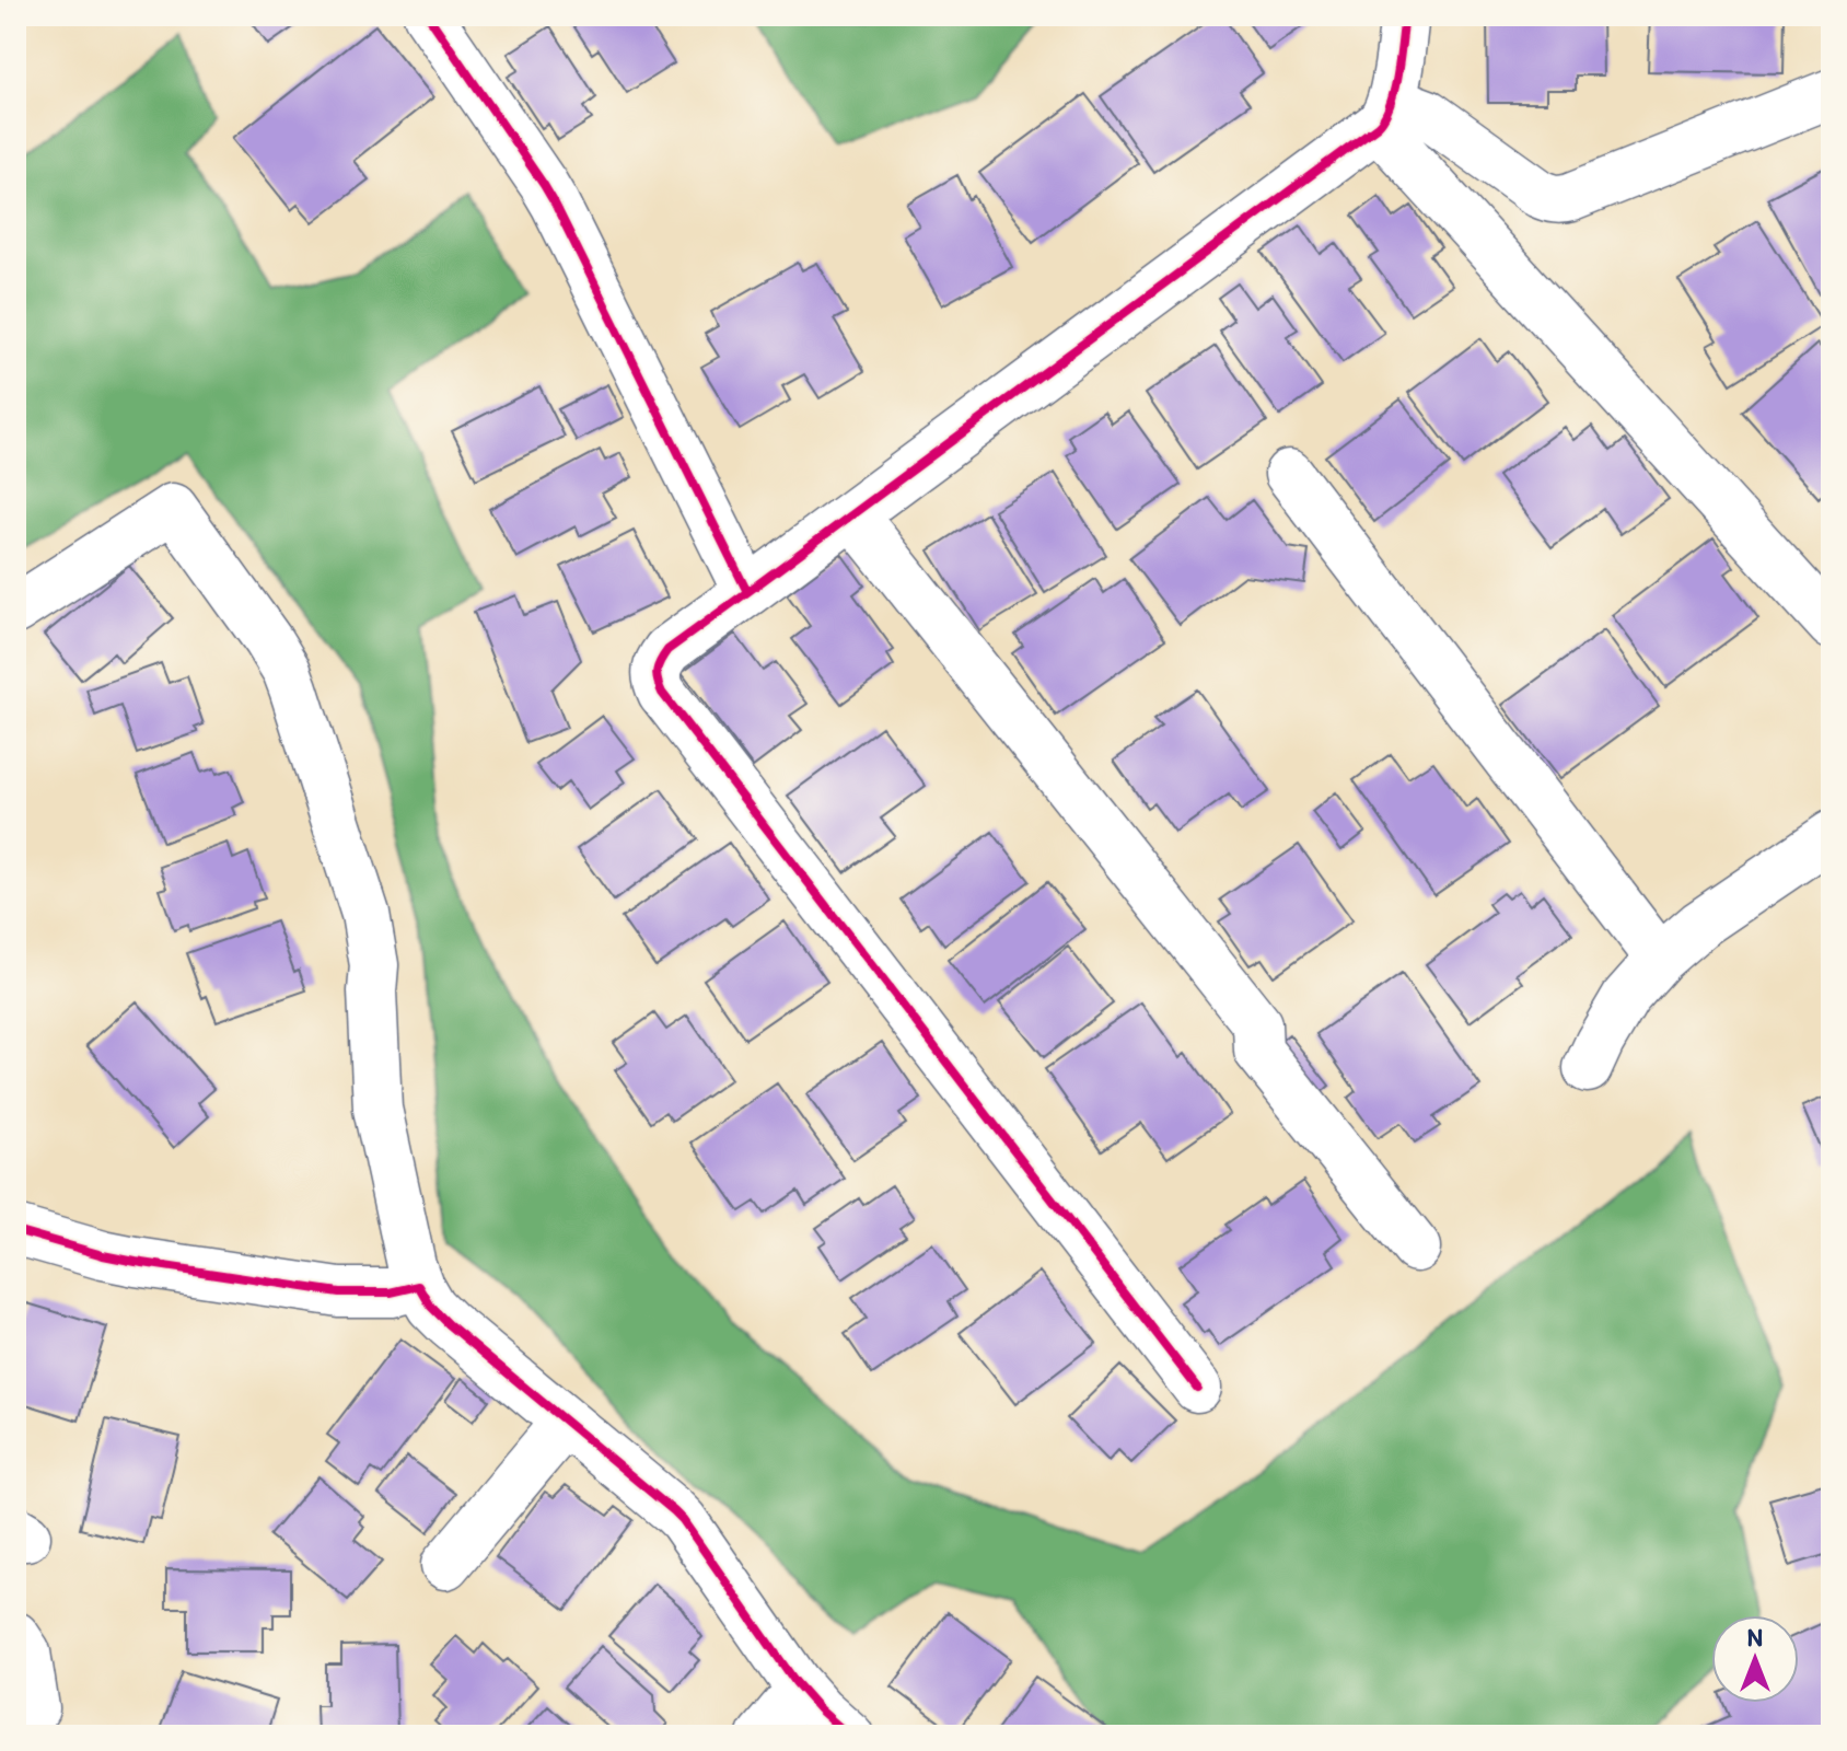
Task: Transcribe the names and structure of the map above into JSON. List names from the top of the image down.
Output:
{
  "north": "top"
}
